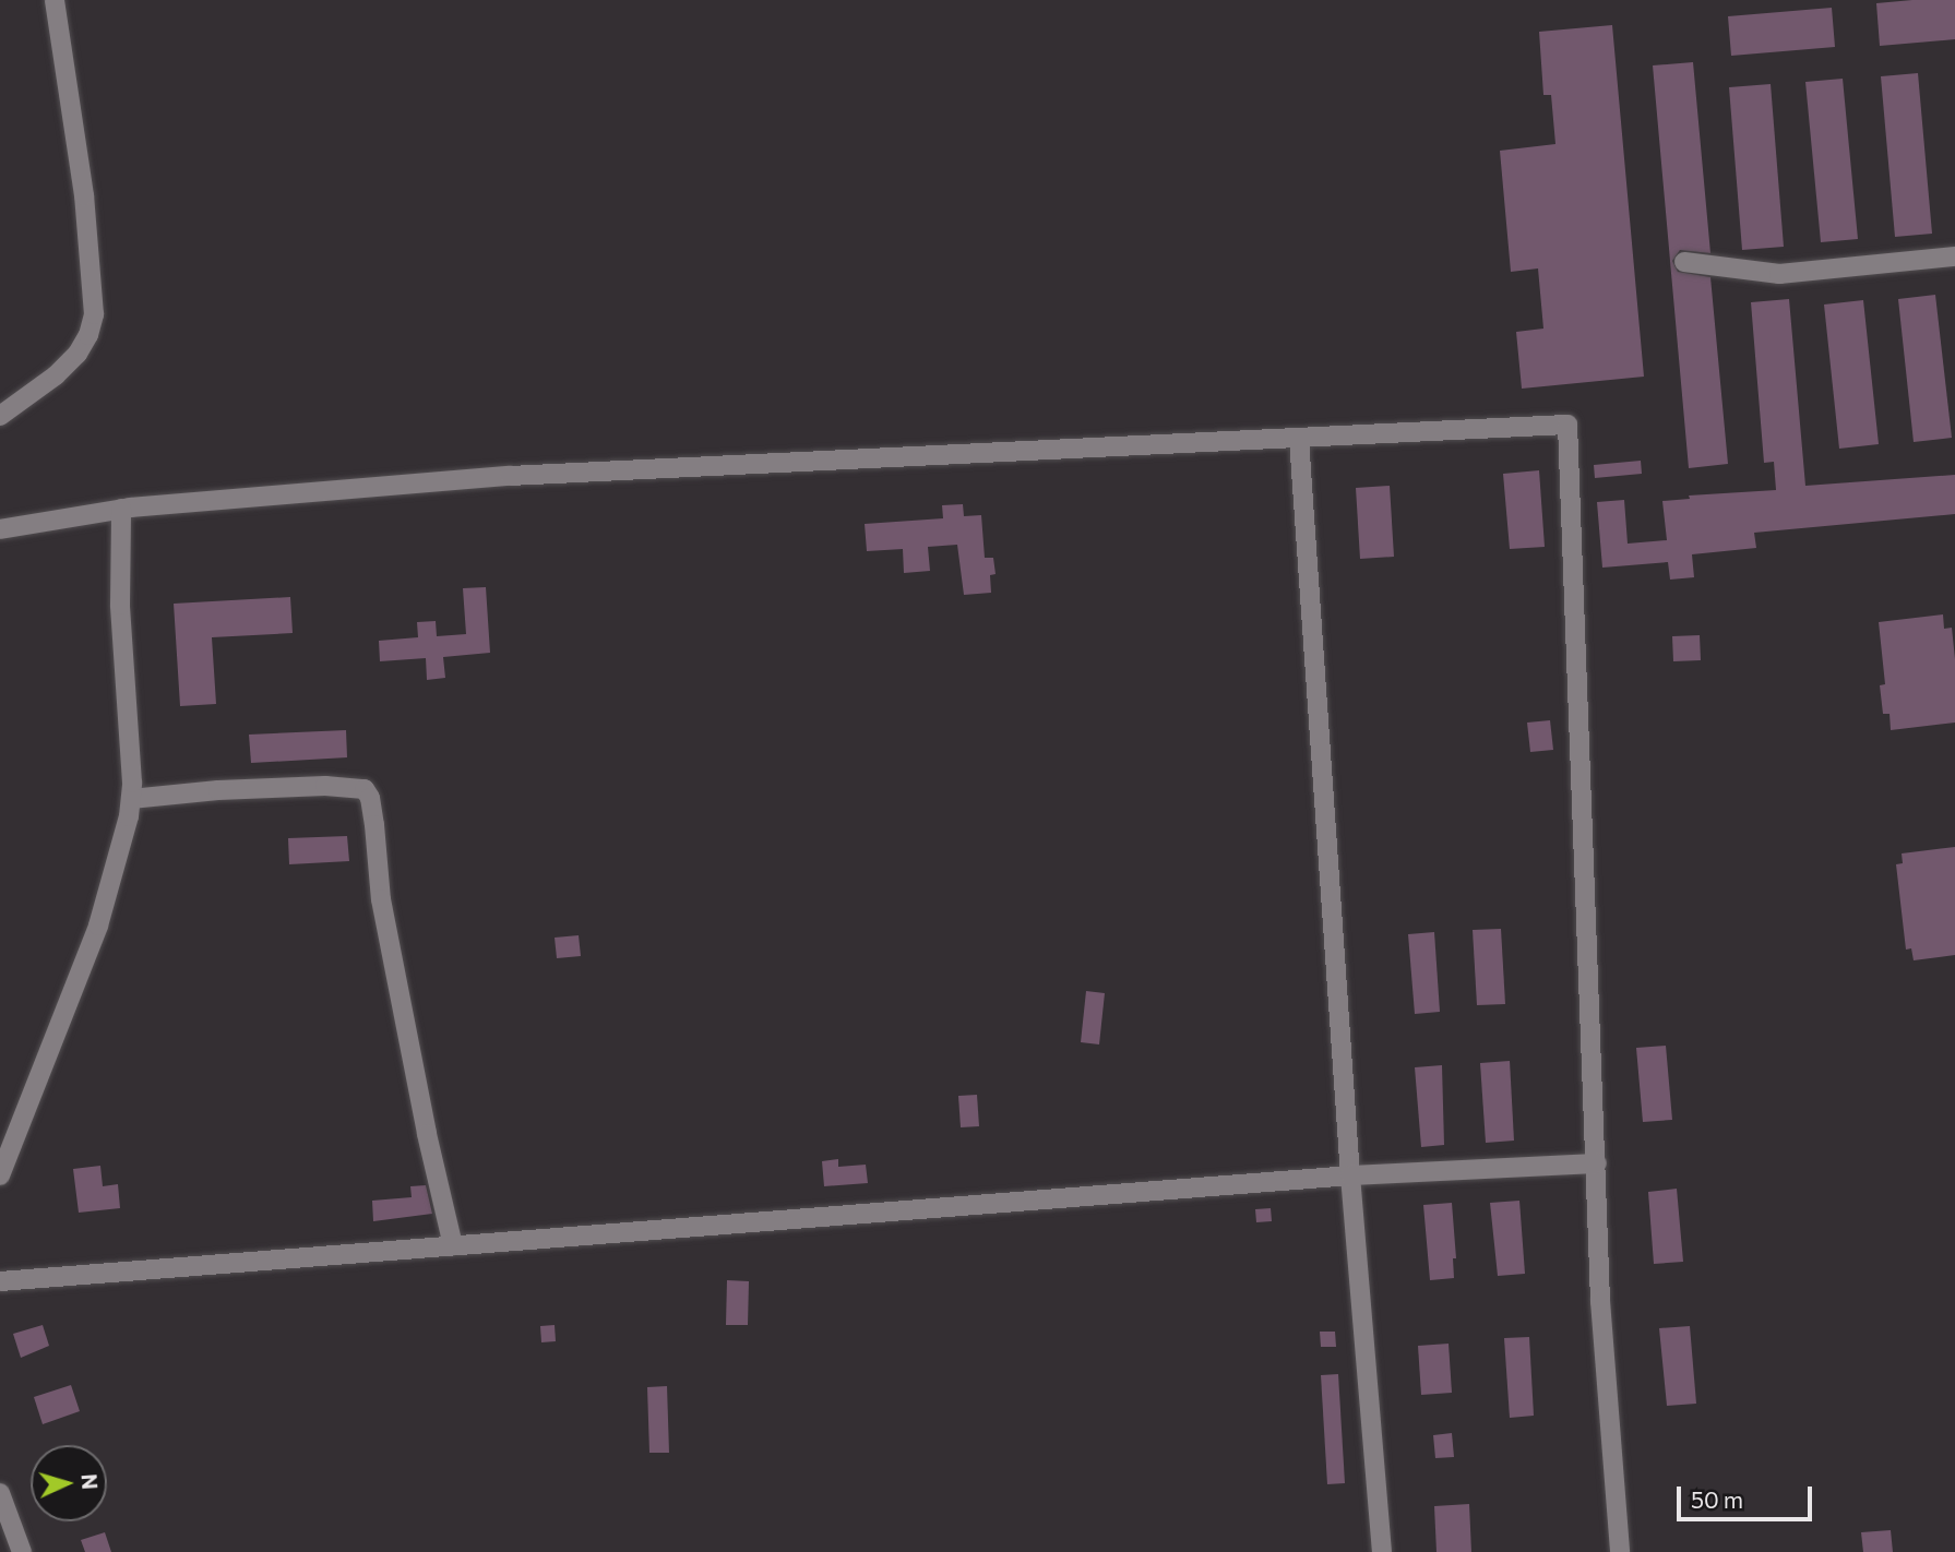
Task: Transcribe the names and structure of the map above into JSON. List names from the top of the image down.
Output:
{
  "scale_bar": "50 m",
  "north": "right"
}
